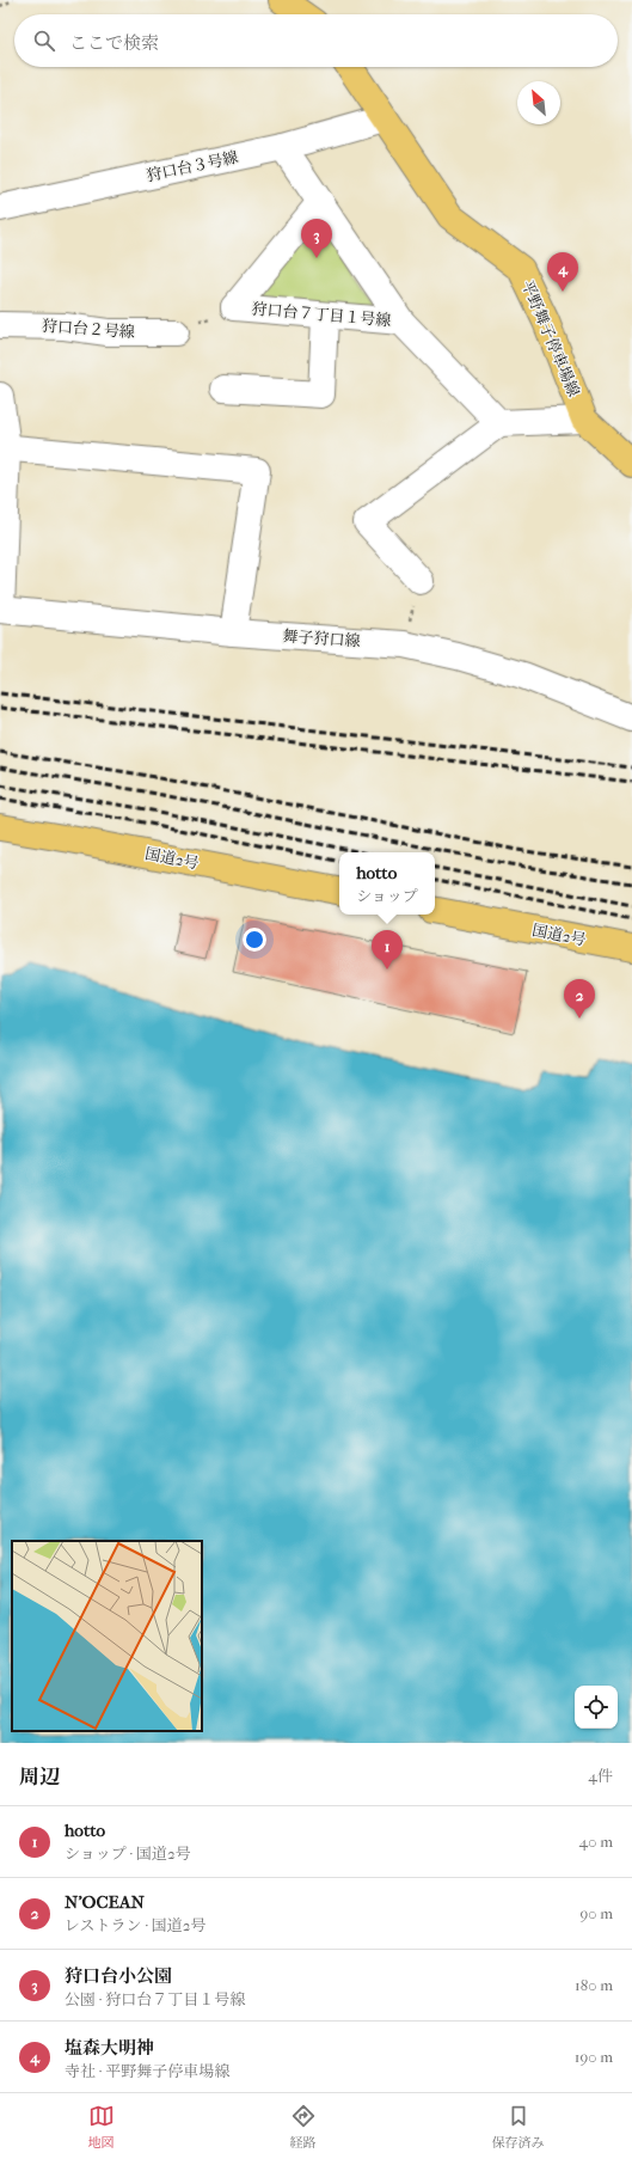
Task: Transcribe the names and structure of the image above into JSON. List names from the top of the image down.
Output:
{
  "streets": {
    "main road": ["平野舞子停車場線", "国道2号"],
    "street": [
      "狩口台３号線",
      "狩口台７丁目１号線",
      "狩口台２号線",
      "舞子狩口線"
    ]
  },
  "crossings": [
    ["狩口台３号線", "狩口台７丁目１号線"],
    ["狩口台３号線", "平野舞子停車場線"]
  ],
  "north": "top left",
  "page": {
    "search": "ここで検索",
    "pins": [
      "3",
      "4",
      "1",
      "2"
    ],
    "popup": ["hotto", "ショップ"],
    "heading": ["周辺", "4件"],
    "list": [
      {
        "mark": "1",
        "name": "hotto",
        "note": "ショップ · 国道2号",
        "value": "40 m"
      },
      {
        "mark": "2",
        "name": "N'OCEAN",
        "note": "レストラン · 国道2号",
        "value": "90 m"
      },
      {
        "mark": "3",
        "name": "狩口台小公園",
        "note": "公園 · 狩口台７丁目１号線",
        "value": "180 m"
      },
      {
        "mark": "4",
        "name": "塩森大明神",
        "note": "寺社 · 平野舞子停車場線",
        "value": "190 m"
      }
    ],
    "nav": ["地図", "経路", "保存済み"]
  }
}
